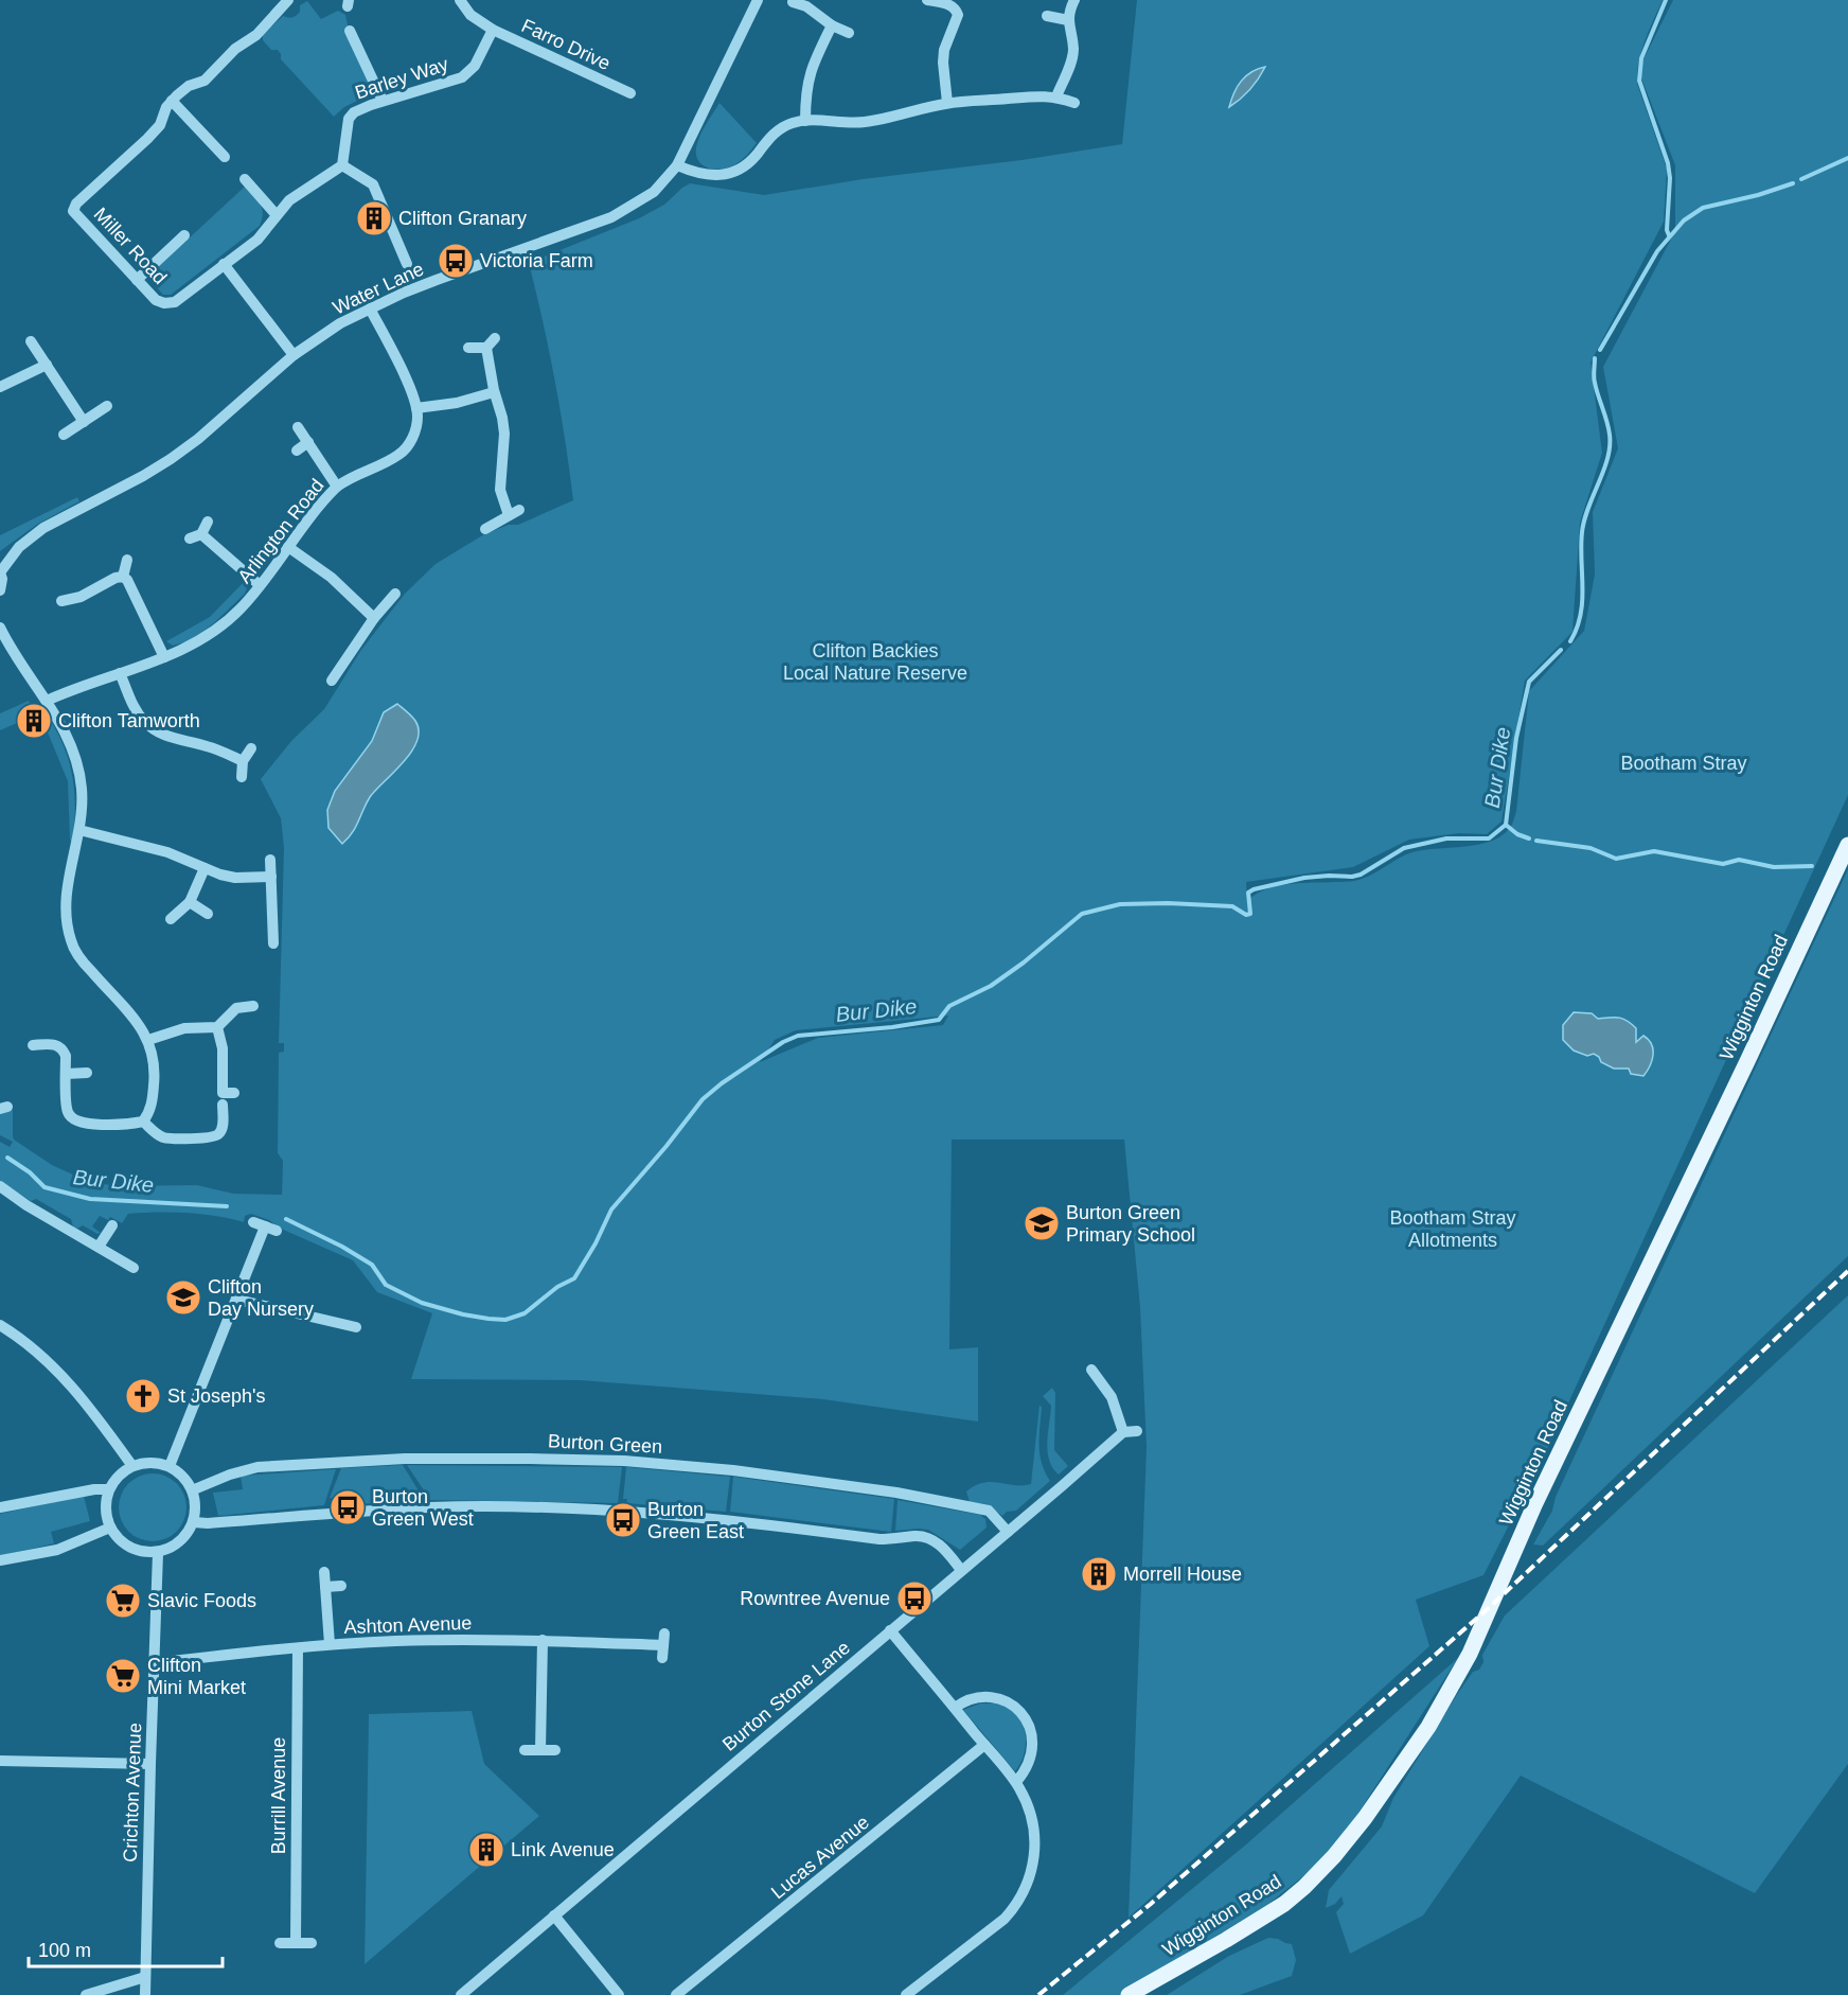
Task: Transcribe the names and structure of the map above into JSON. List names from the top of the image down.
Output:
{
  "streets": {
    "main road": ["Wigginton Road"],
    "street": [
      "Farro Drive",
      "Barley Way",
      "Miller Road",
      "Water Lane",
      "Arlington Road",
      "Burton Green",
      "Ashton Avenue",
      "Burton Stone Lane",
      "Crichton Avenue",
      "Burrill Avenue",
      "Lucas Avenue"
    ]
  },
  "crossings": [
    ["Farro Drive", "Barley Way"],
    ["Water Lane", "Arlington Road"],
    ["Burton Green", "Burton Stone Lane"],
    ["Burton Green", "Crichton Avenue"],
    ["Ashton Avenue", "Crichton Avenue"],
    ["Ashton Avenue", "Burrill Avenue"]
  ],
  "water": ["Bur Dike"],
  "parks": ["Clifton Backies Local Nature Reserve", "Bootham Stray", "Bootham Stray Allotments"],
  "places": {
    "building": [
      "Clifton Granary",
      "Clifton Tamworth",
      "Morrell House",
      "Link Avenue"
    ],
    "bus stop": [
      "Victoria Farm",
      "Burton Green West",
      "Burton Green East",
      "Rowntree Avenue"
    ],
    "school or university": ["Burton Green Primary School", "Clifton Day Nursery"],
    "church": ["St Joseph's"],
    "supermarket": ["Slavic Foods", "Clifton Mini Market"]
  },
  "scale_bar": "100 m"
}
